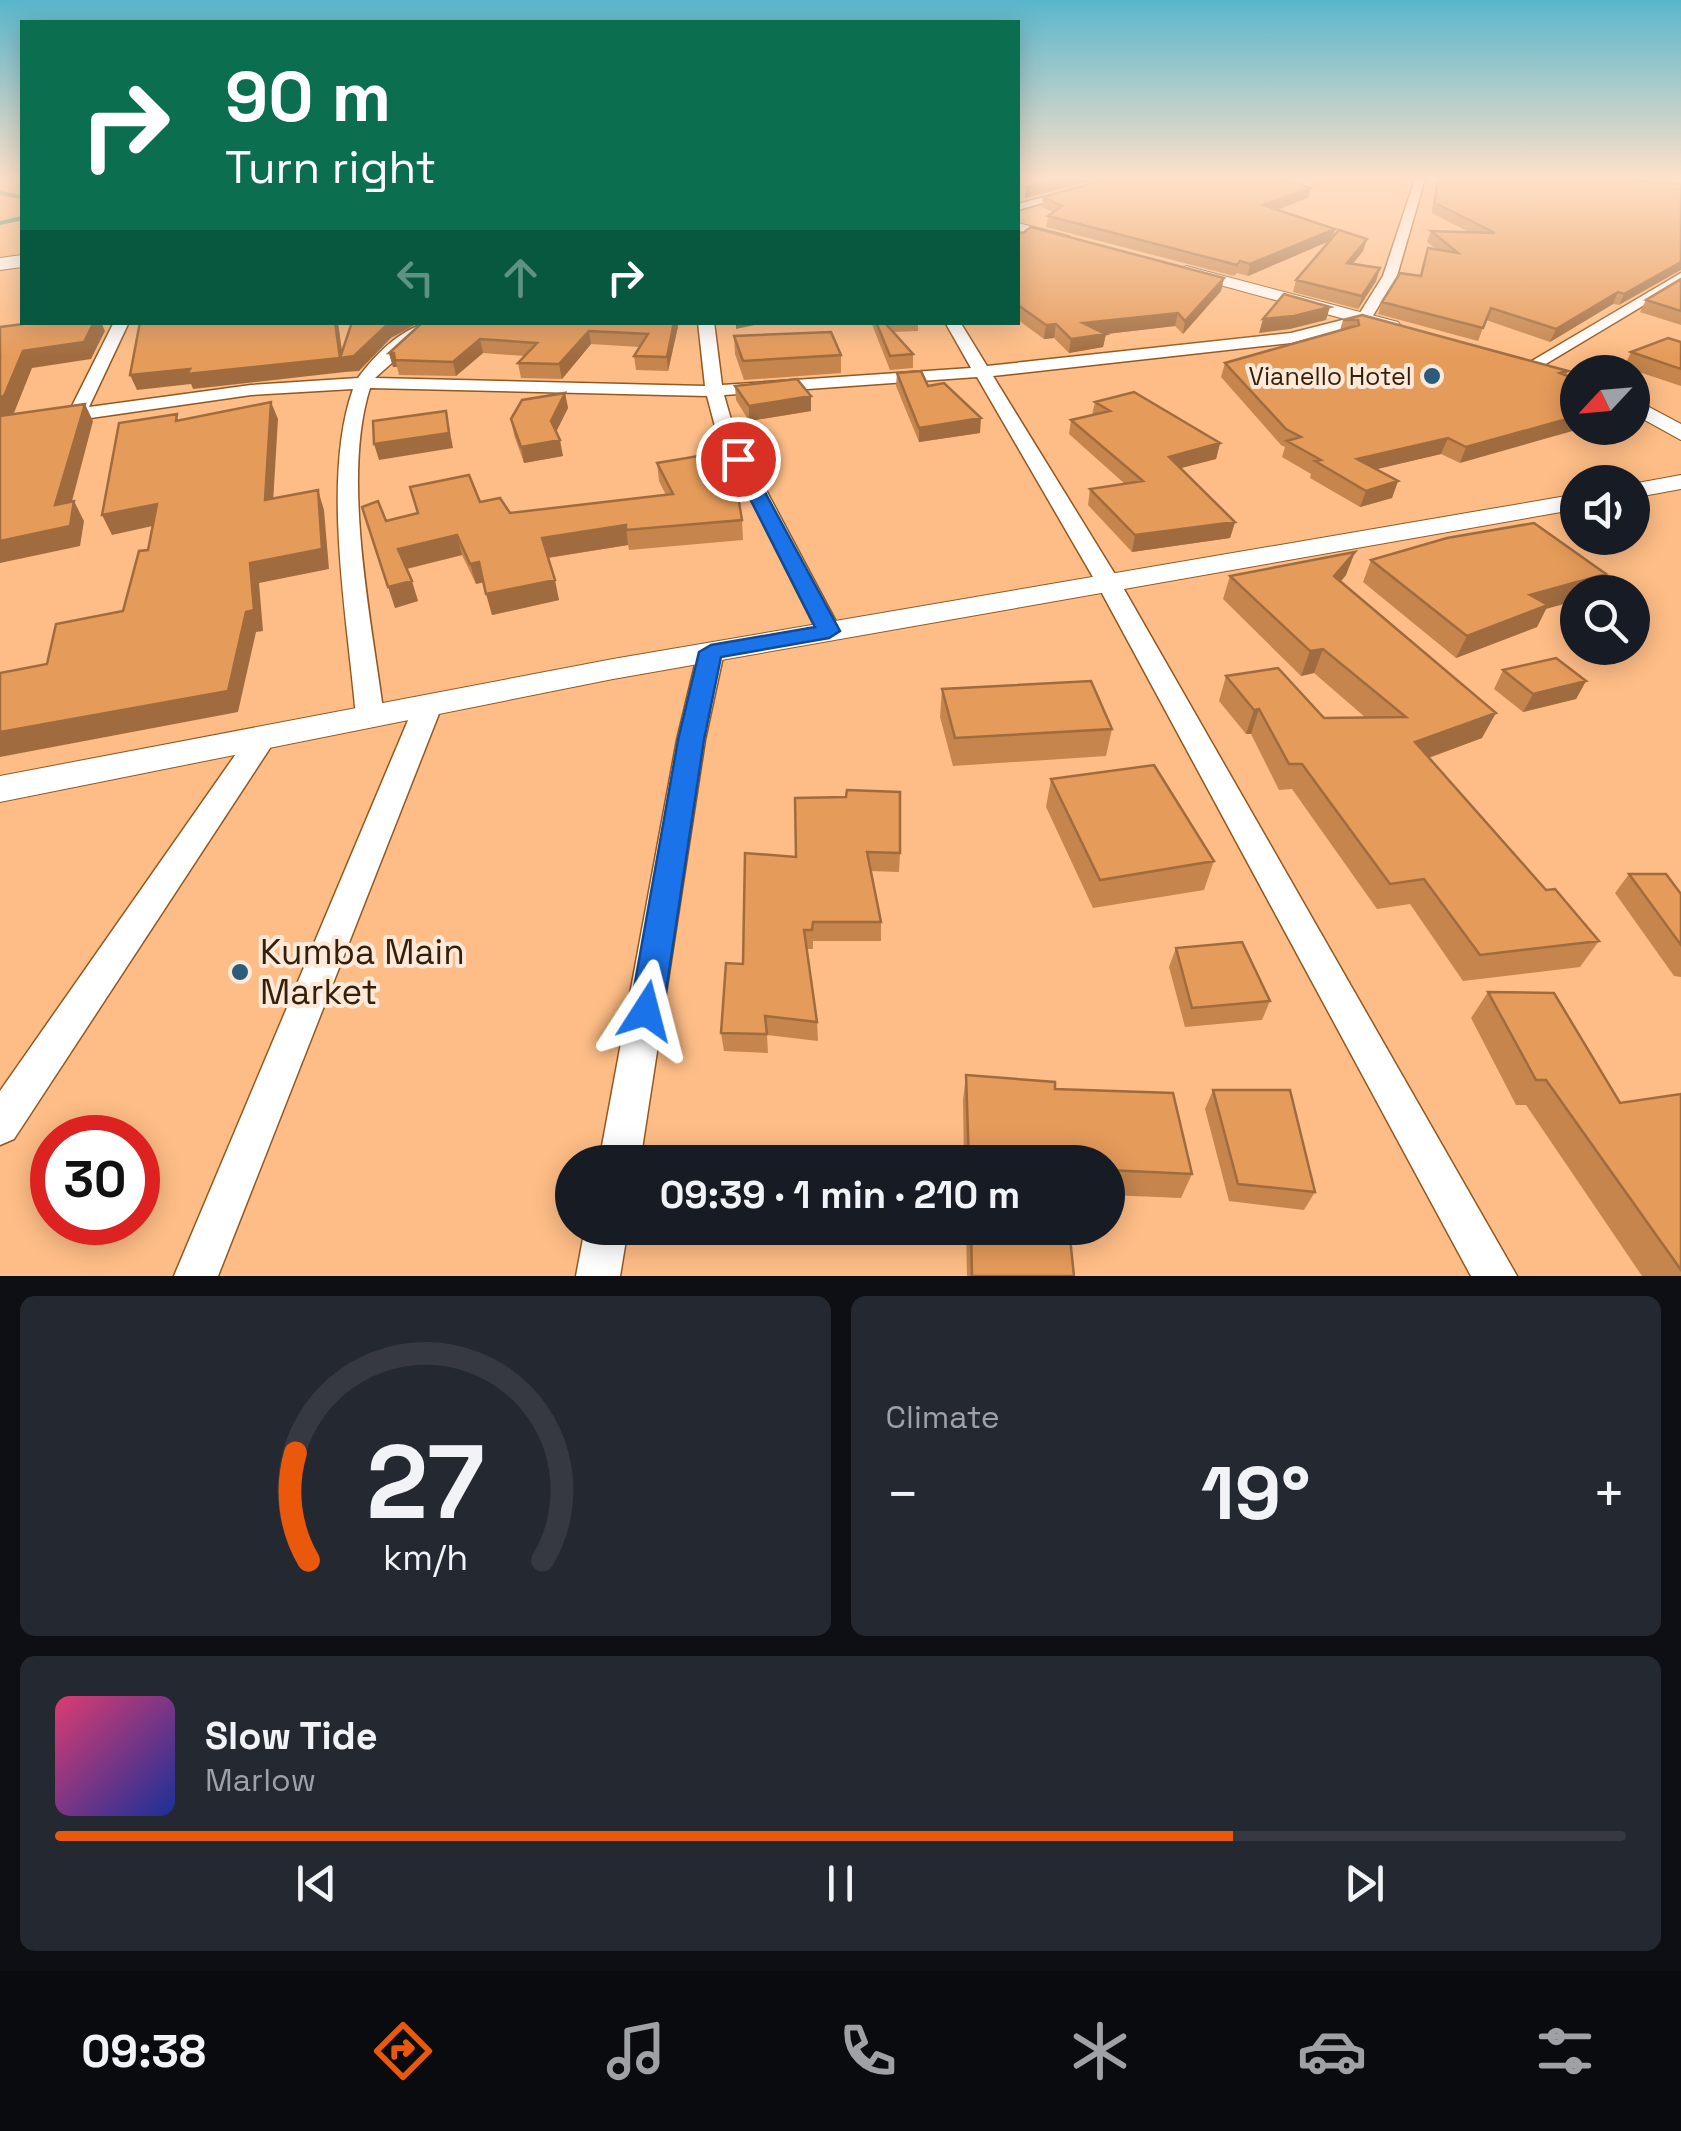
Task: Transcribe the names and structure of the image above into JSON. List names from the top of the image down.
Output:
{
  "places": ["Vianello Hotel", "Kumba Main Market"],
  "north": "bottom left",
  "page": {
    "turn": ["90 m", "Turn right"],
    "limit": "30",
    "trip": "09:39 · 1 min · 210 m",
    "tile": "Climate",
    "heat": ["−", "19°", "+"],
    "song": ["Slow Tide", "Marlow"],
    "tabs": "09:38",
    "gauge": ["27", "km/h"]
  }
}
